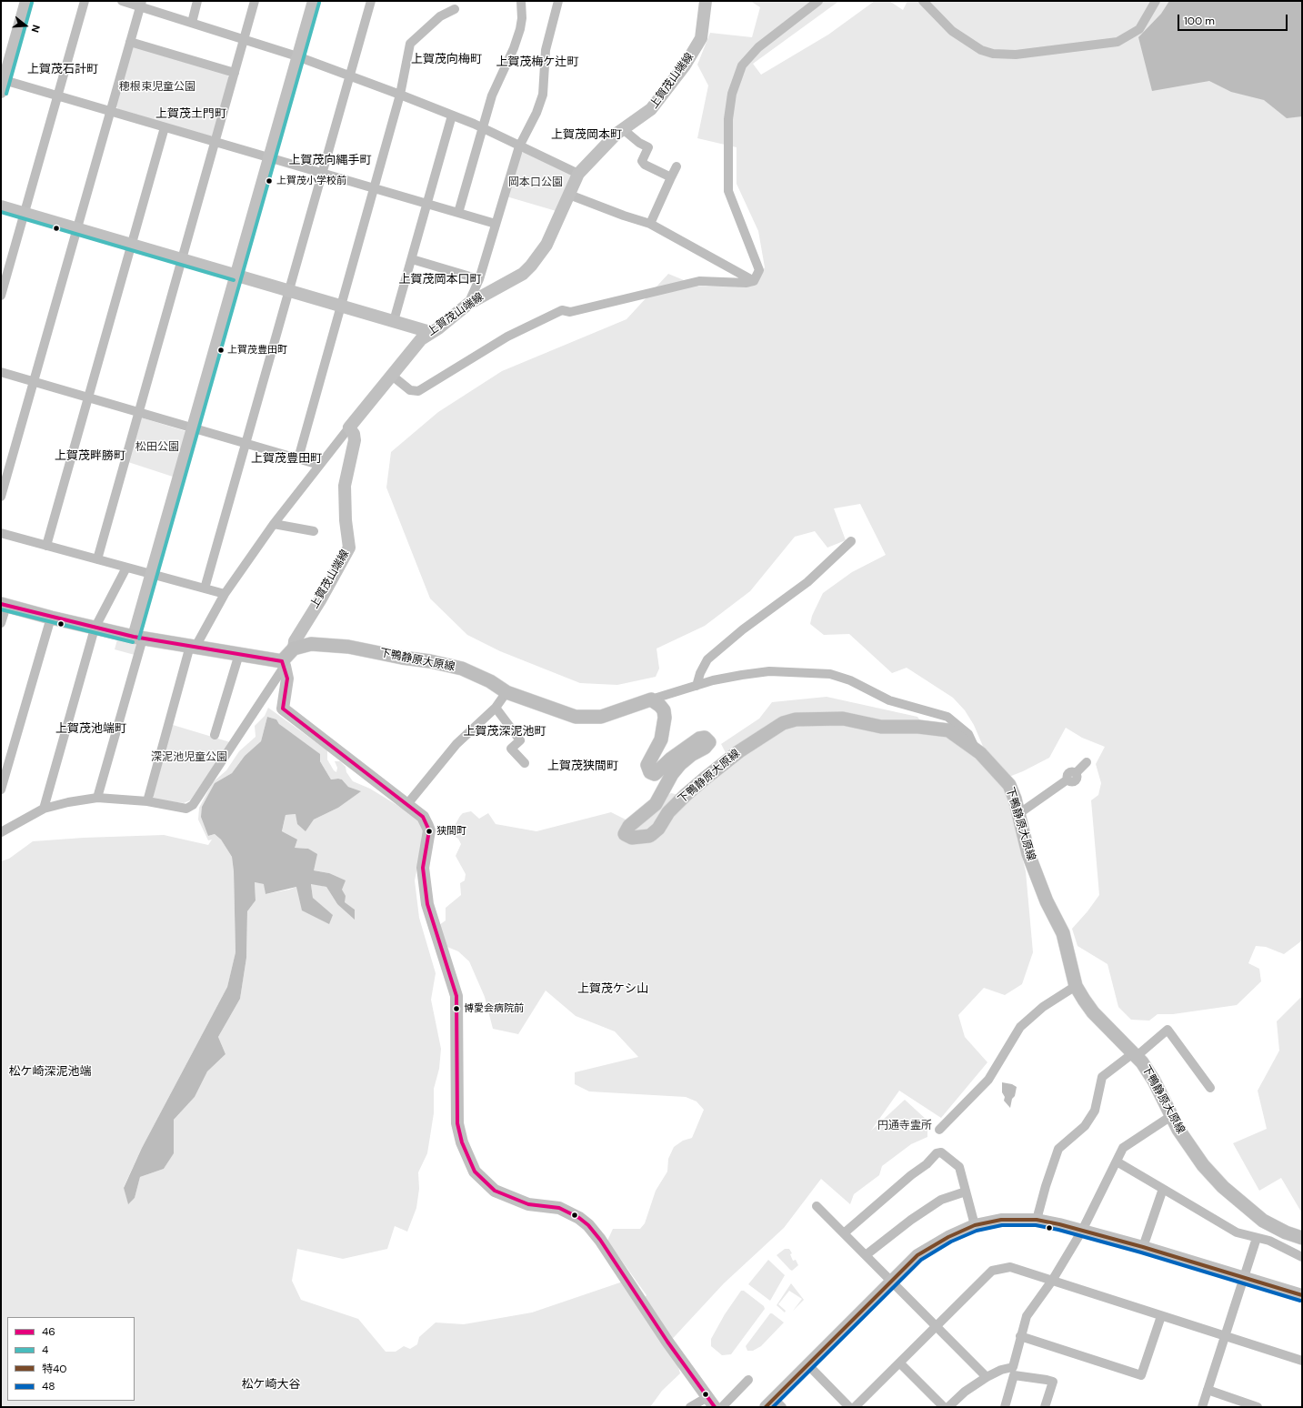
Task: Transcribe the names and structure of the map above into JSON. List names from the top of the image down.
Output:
{
  "streets": {
    "main road": ["下鴨静原大原線"],
    "street": ["上賀茂山端線"]
  },
  "crossings": [
    ["上賀茂山端線", "下鴨静原大原線"]
  ],
  "districts": [
    "上賀茂向梅町",
    "上賀茂梅ケ辻町",
    "上賀茂石計町",
    "上賀茂土門町",
    "上賀茂岡本町",
    "上賀茂向縄手町",
    "上賀茂岡本口町",
    "上賀茂畔勝町",
    "上賀茂豊田町",
    "上賀茂池端町",
    "上賀茂深泥池町",
    "上賀茂狭間町",
    "上賀茂ケシ山",
    "松ケ崎深泥池端",
    "松ケ崎大谷"
  ],
  "parks": [
    "穂根束児童公園",
    "岡本口公園",
    "松田公園",
    "深泥池児童公園",
    "円通寺霊所"
  ],
  "places": [
    "上賀茂小学校前",
    "上賀茂豊田町",
    "狭間町",
    "博愛会病院前"
  ],
  "lines": [
    "transit line 4",
    "transit line 46",
    "transit line 特40",
    "transit line 48"
  ],
  "legend": [
    "46",
    "4",
    "特40",
    "48"
  ],
  "scale_bar": "100 m",
  "north": "right"
}
